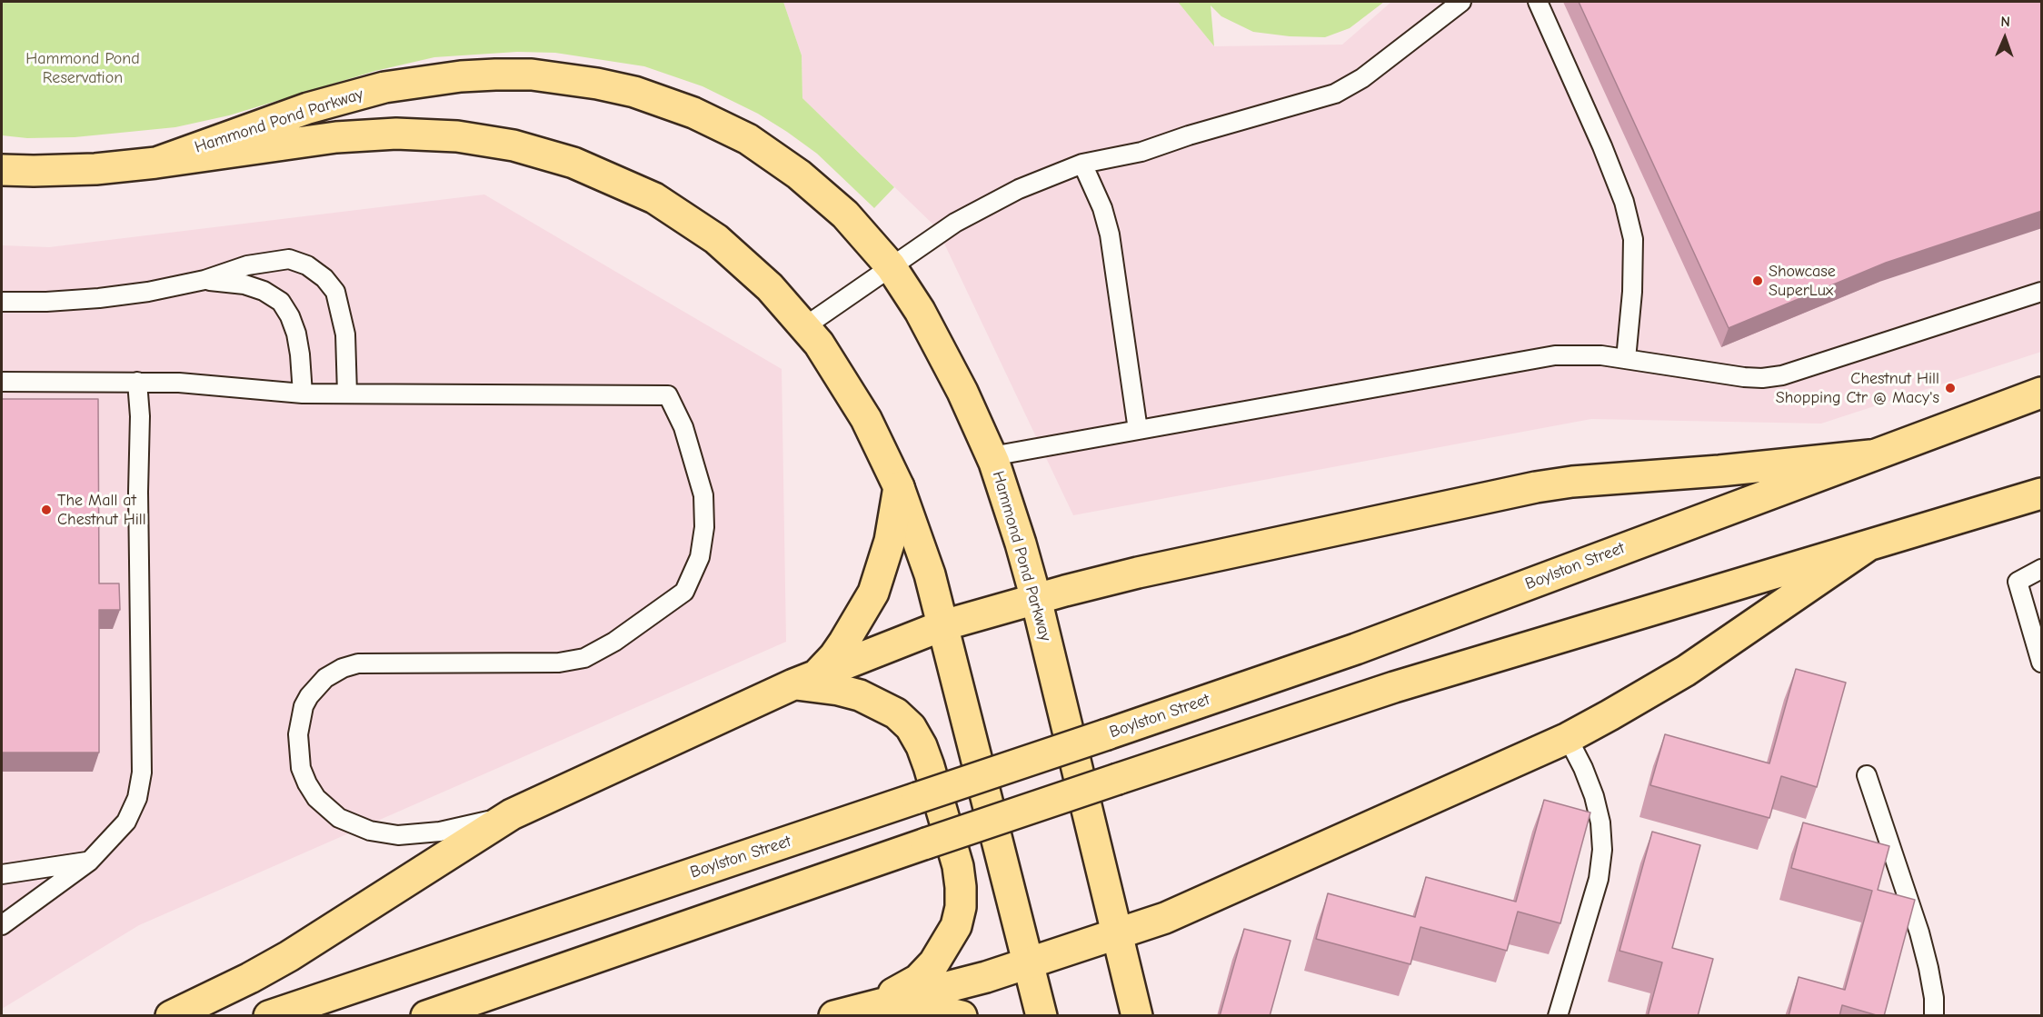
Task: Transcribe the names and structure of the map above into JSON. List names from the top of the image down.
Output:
{
  "streets": {
    "main road": ["Hammond Pond Parkway", "Boylston Street"]
  },
  "parks": ["Hammond Pond Reservation"],
  "places": ["Showcase SuperLux", "Chestnut Hill Shopping Ctr @ Macy's", "The Mall at Chestnut Hill"],
  "north": "top"
}
